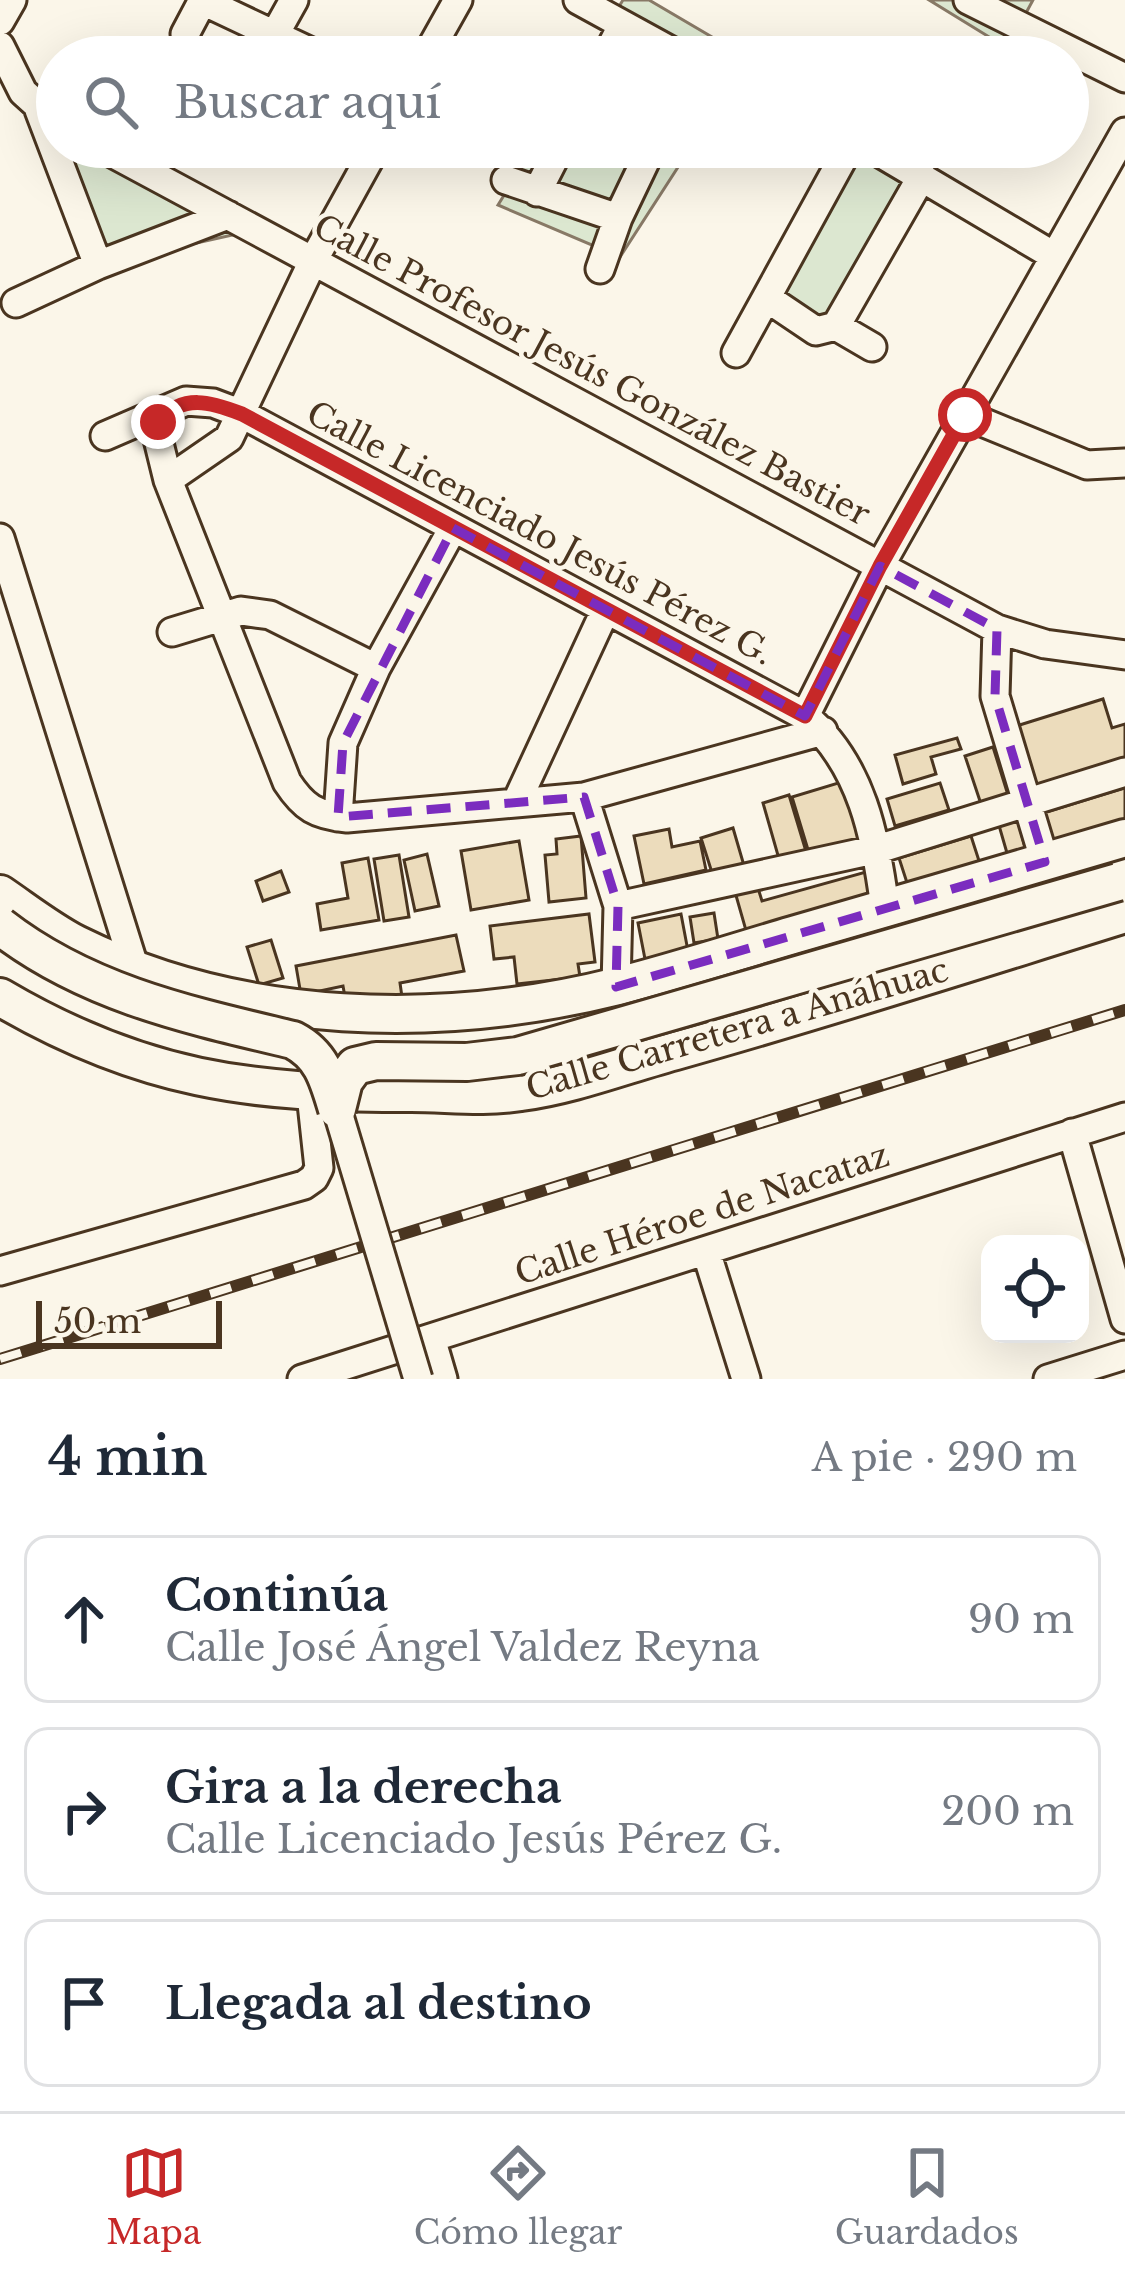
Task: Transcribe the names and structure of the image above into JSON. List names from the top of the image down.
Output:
{
  "streets": {
    "street": ["Calle Profesor Jesús González Bastier", "Calle Licenciado Jesús Pérez G.", "Calle Héroe de Nacataz"]
  },
  "scale_bar": "50 m",
  "page": {
    "search": "Buscar aquí",
    "scale": "50 m",
    "heading": ["4 min", "A pie · 290 m"],
    "list": [
      ["Continúa", "Calle José Ángel Valdez Reyna", "90 m"],
      ["Gira a la derecha", "Calle Licenciado Jesús Pérez G.", "200 m"],
      "Llegada al destino"
    ],
    "nav": ["Mapa", "Cómo llegar", "Guardados"]
  }
}
